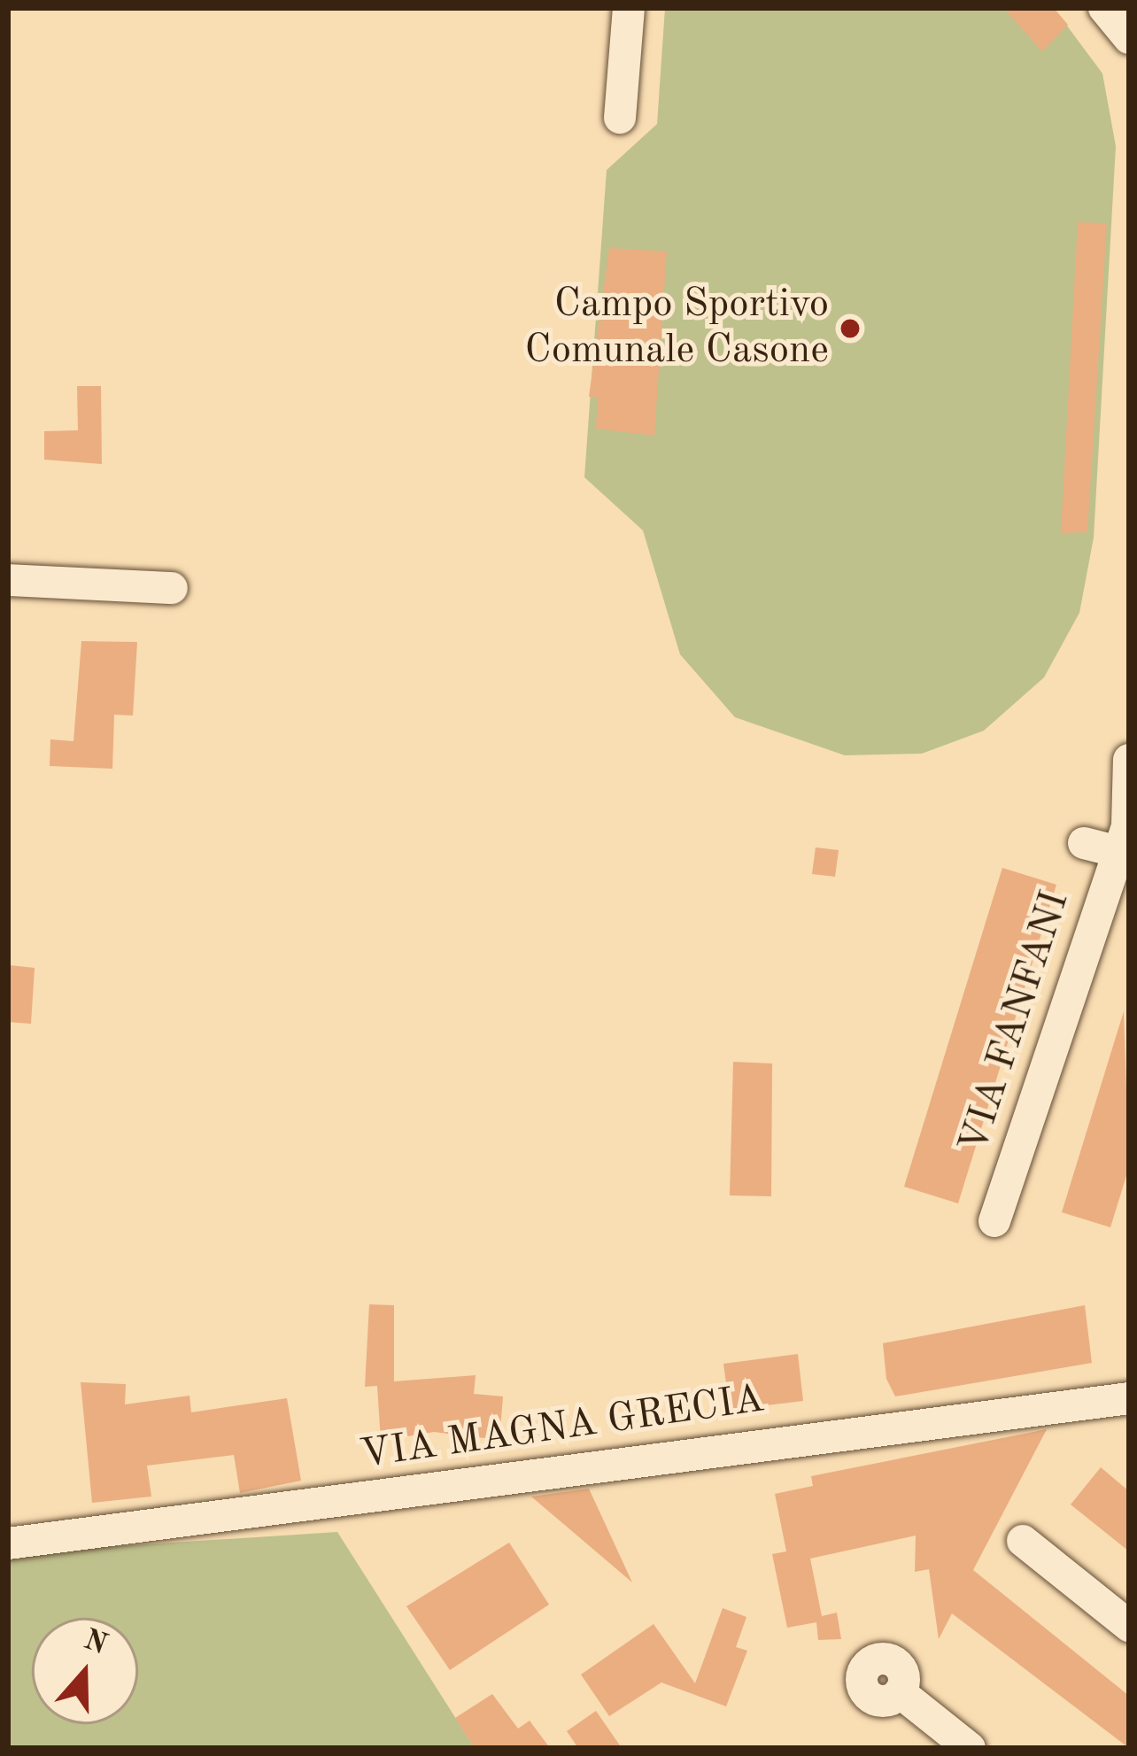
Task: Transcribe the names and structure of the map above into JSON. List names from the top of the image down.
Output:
{
  "streets": {
    "street": ["VIA FANFANI", "VIA MAGNA GRECIA"]
  },
  "places": ["Campo Sportivo Comunale Casone"],
  "north": "top"
}
